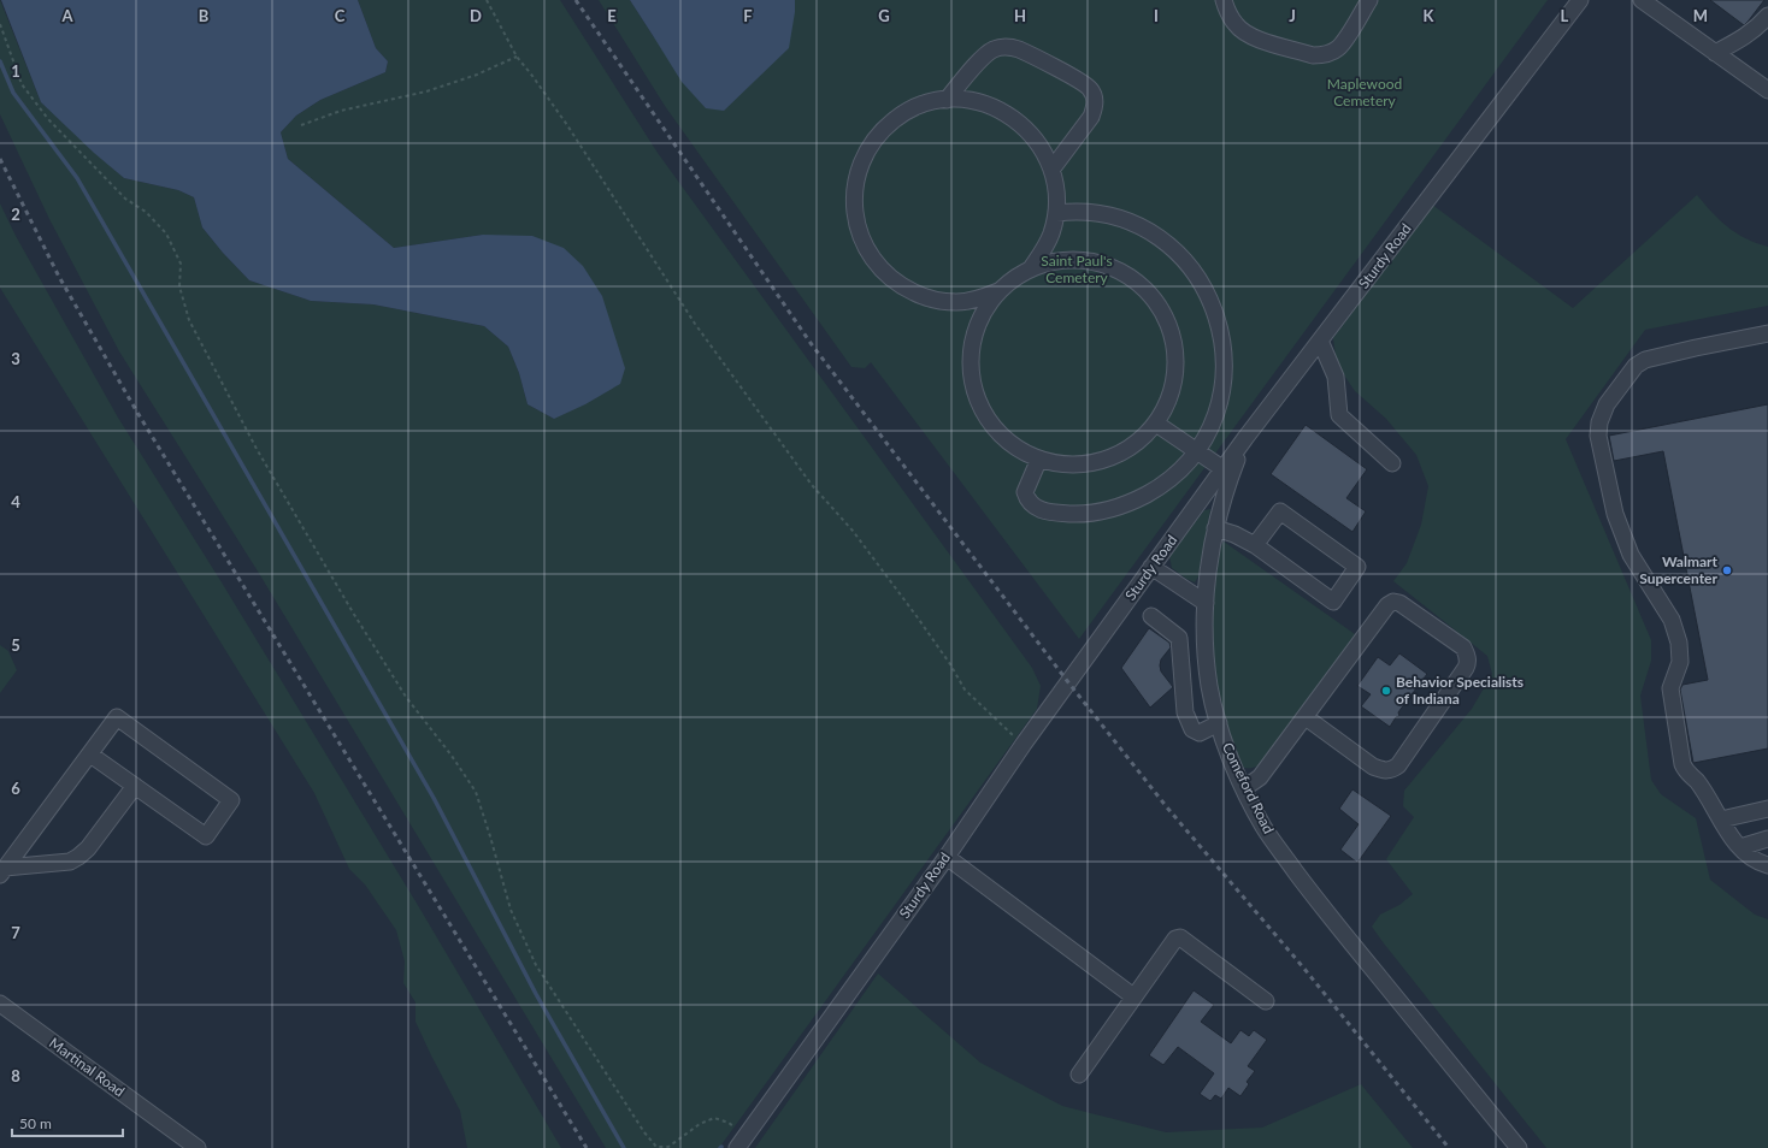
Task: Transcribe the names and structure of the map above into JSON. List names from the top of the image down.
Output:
{
  "streets": {
    "street": ["Sturdy Road", "Comeford Road", "Martinal Road"]
  },
  "crossings": [
    ["Sturdy Road", "Comeford Road"]
  ],
  "parks": ["Maplewood Cemetery", "Saint Paul's Cemetery"],
  "places": ["Walmart Supercenter", "Behavior Specialists of Indiana"],
  "scale_bar": "50 m",
  "grid": {
    "columns": [
      "A",
      "B",
      "C",
      "D",
      "E",
      "F",
      "G",
      "H",
      "I",
      "J",
      "K",
      "L",
      "M"
    ],
    "rows": [
      "1",
      "2",
      "3",
      "4",
      "5",
      "6",
      "7",
      "8"
    ]
  }
}
